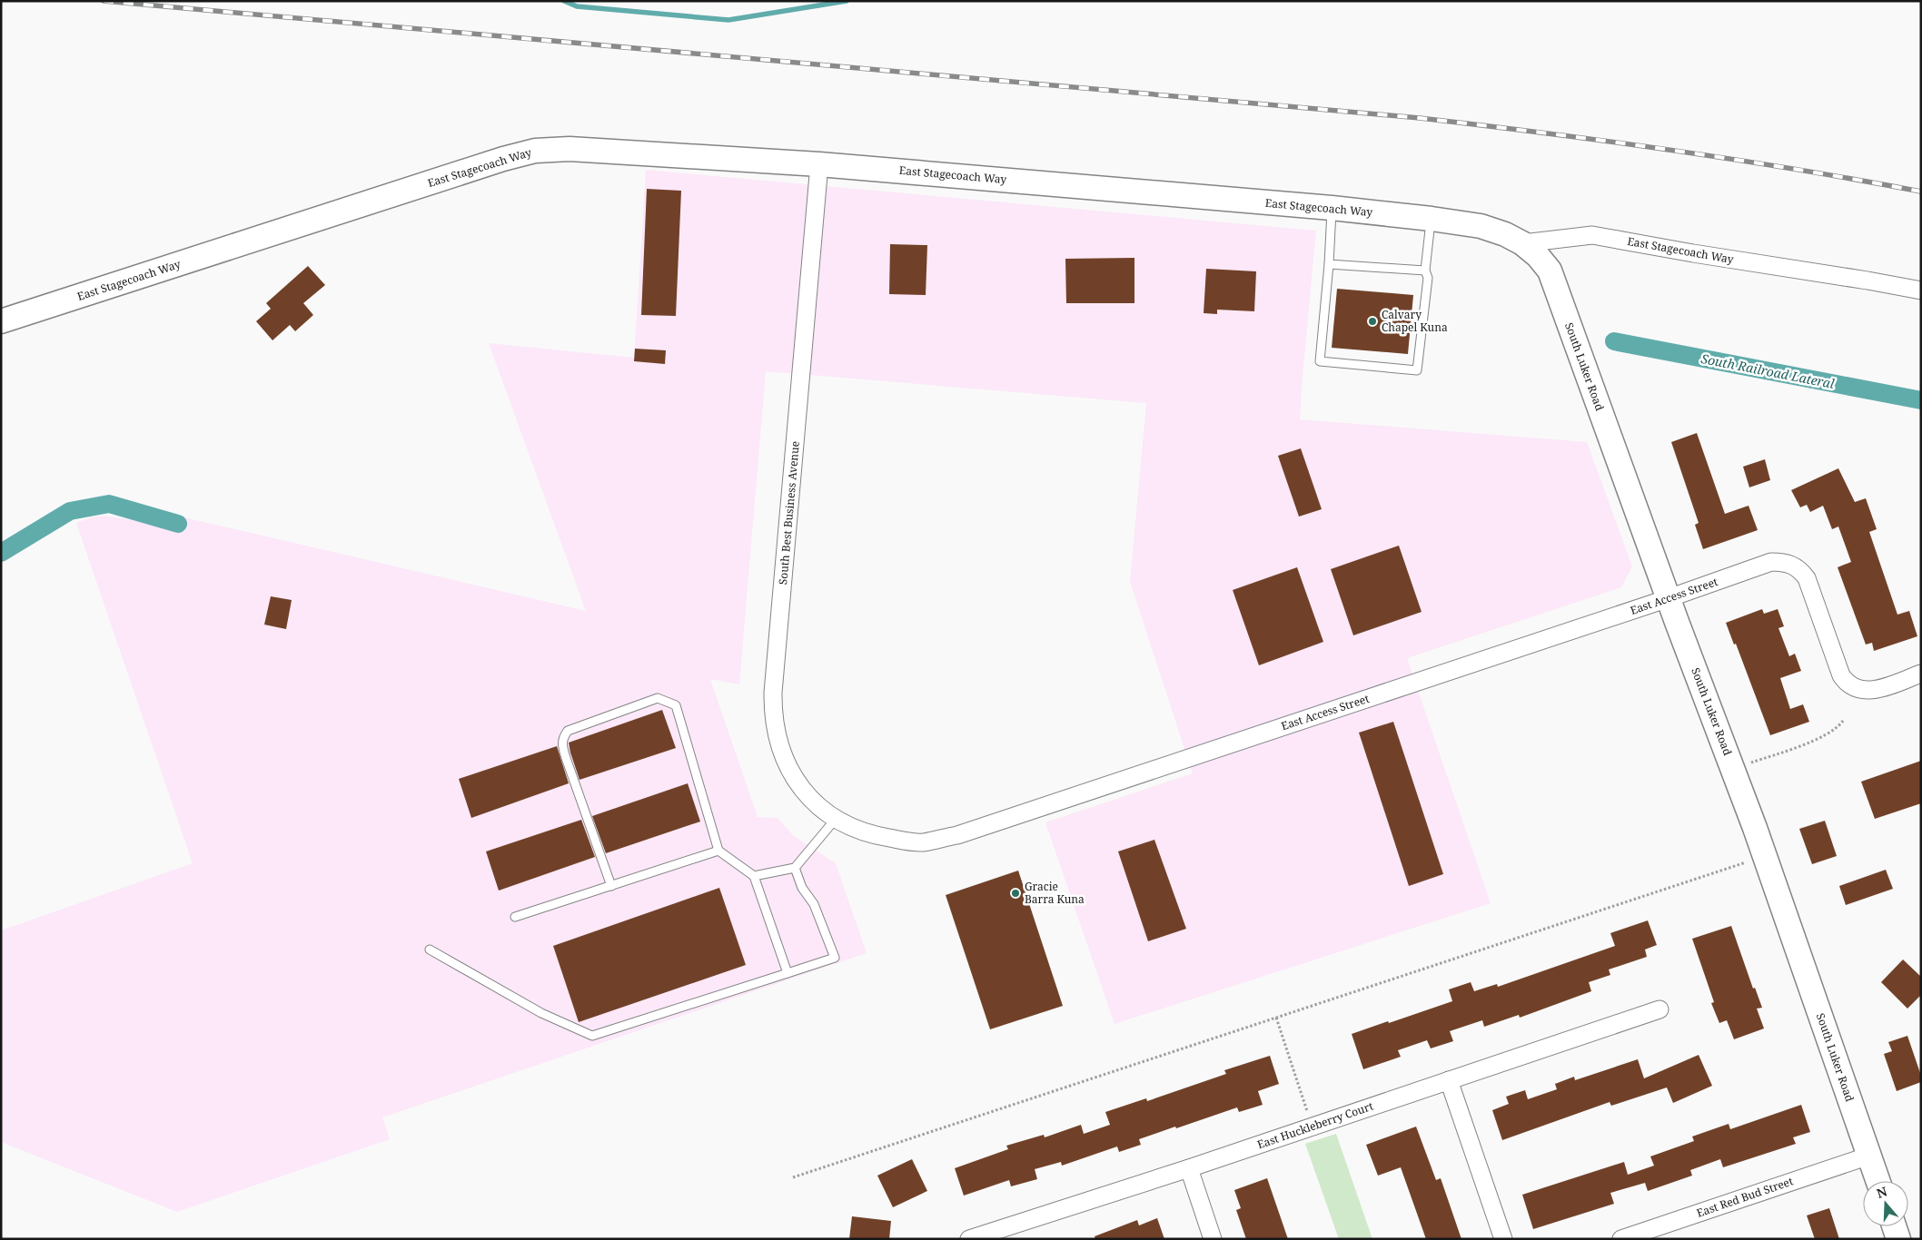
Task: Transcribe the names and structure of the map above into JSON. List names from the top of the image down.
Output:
{
  "streets": {
    "street": [
      "East Stagecoach Way",
      "South Luker Road",
      "South Best Business Avenue",
      "East Access Street",
      "East Huckleberry Court",
      "East Red Bud Street"
    ]
  },
  "crossings": [
    ["East Stagecoach Way", "South Luker Road"],
    ["East Stagecoach Way", "South Best Business Avenue"],
    ["South Luker Road", "East Access Street"],
    ["South Luker Road", "East Red Bud Street"],
    ["South Best Business Avenue", "East Access Street"]
  ],
  "water": ["South Railroad Lateral"],
  "places": ["Calvary Chapel Kuna", "Gracie Barra Kuna"],
  "north": "top"
}
